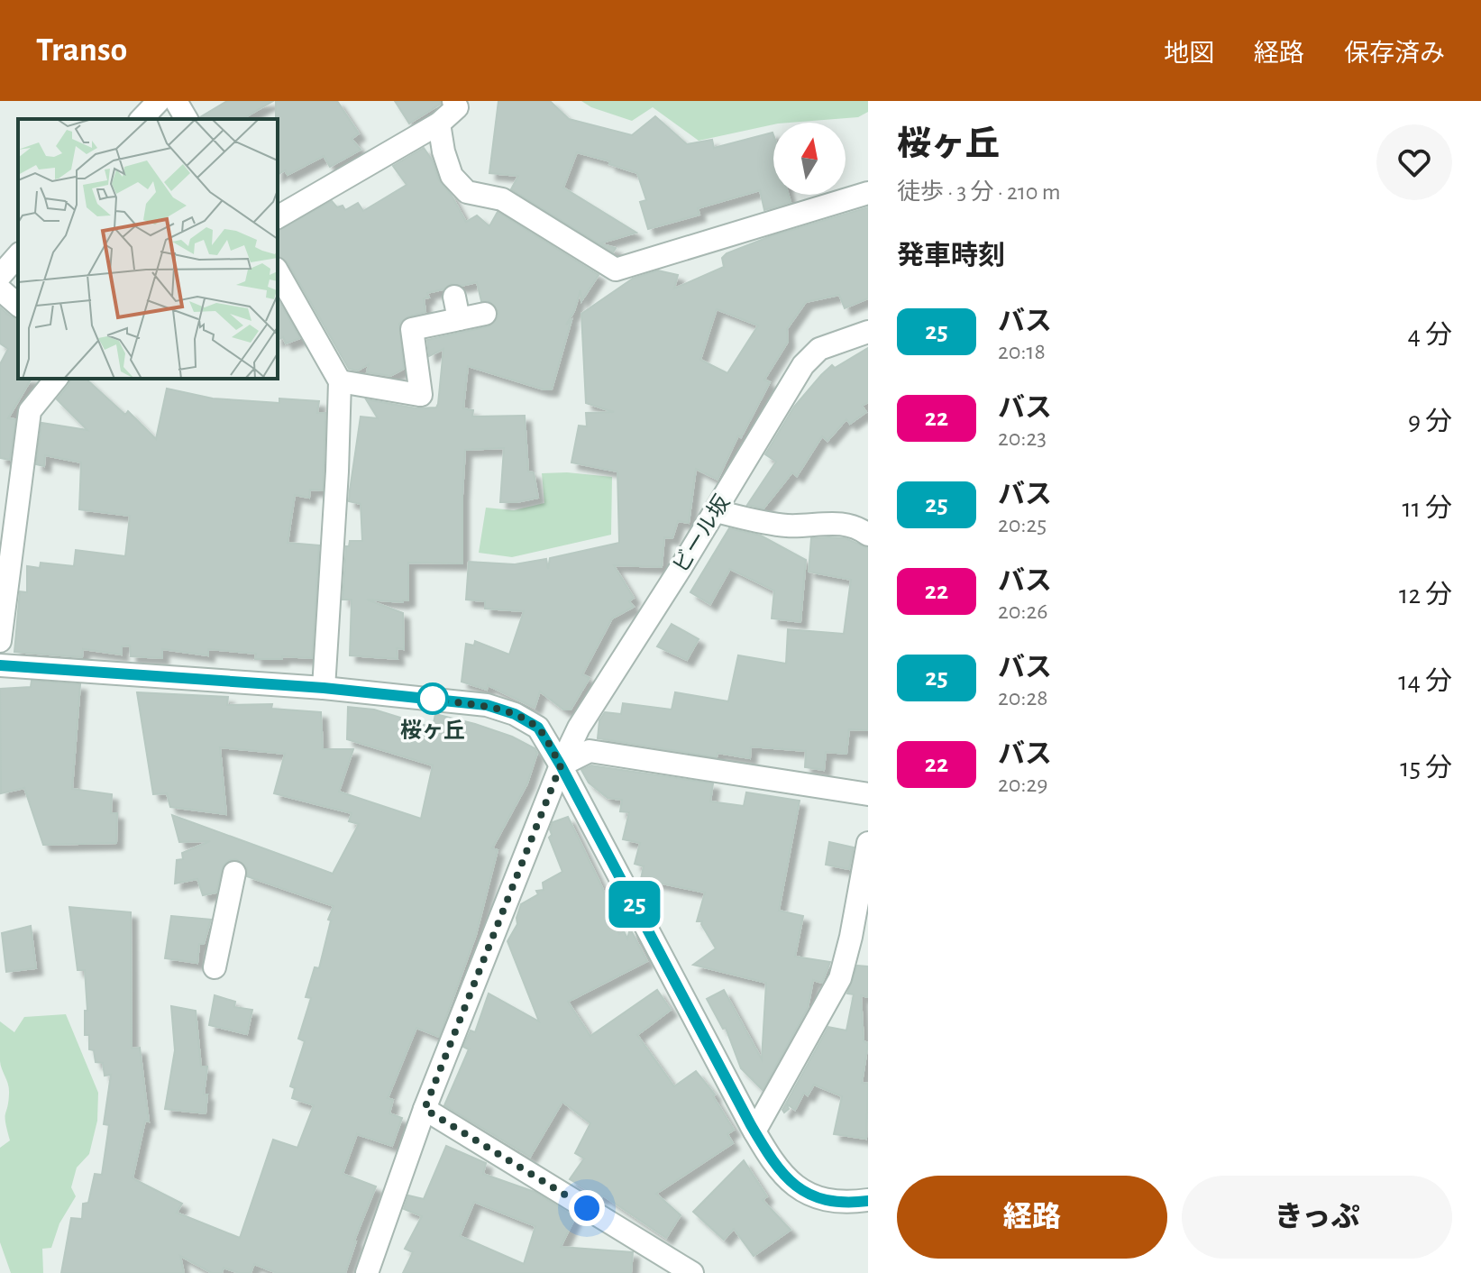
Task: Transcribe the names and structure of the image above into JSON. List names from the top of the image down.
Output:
{
  "streets": {
    "street": ["ビール坂"]
  },
  "places": ["桜ヶ丘"],
  "lines": ["bus line 25"],
  "north": "top",
  "page": {
    "header": "Transo",
    "nav": ["地図", "経路", "保存済み"],
    "on_map": "25",
    "heading": [
      ["桜ヶ丘", "徒歩 · 3 分 · 210 m"],
      "発車時刻"
    ],
    "list": [
      {
        "mark": "25",
        "name": "バス",
        "note": "20:18",
        "value": "4 分"
      },
      {
        "mark": "22",
        "name": "バス",
        "note": "20:23",
        "value": "9 分"
      },
      {
        "mark": "25",
        "name": "バス",
        "note": "20:25",
        "value": "11 分"
      },
      {
        "mark": "22",
        "name": "バス",
        "note": "20:26",
        "value": "12 分"
      },
      {
        "mark": "25",
        "name": "バス",
        "note": "20:28",
        "value": "14 分"
      },
      {
        "mark": "22",
        "name": "バス",
        "note": "20:29",
        "value": "15 分"
      }
    ],
    "buttons": ["経路", "きっぷ"]
  }
}
